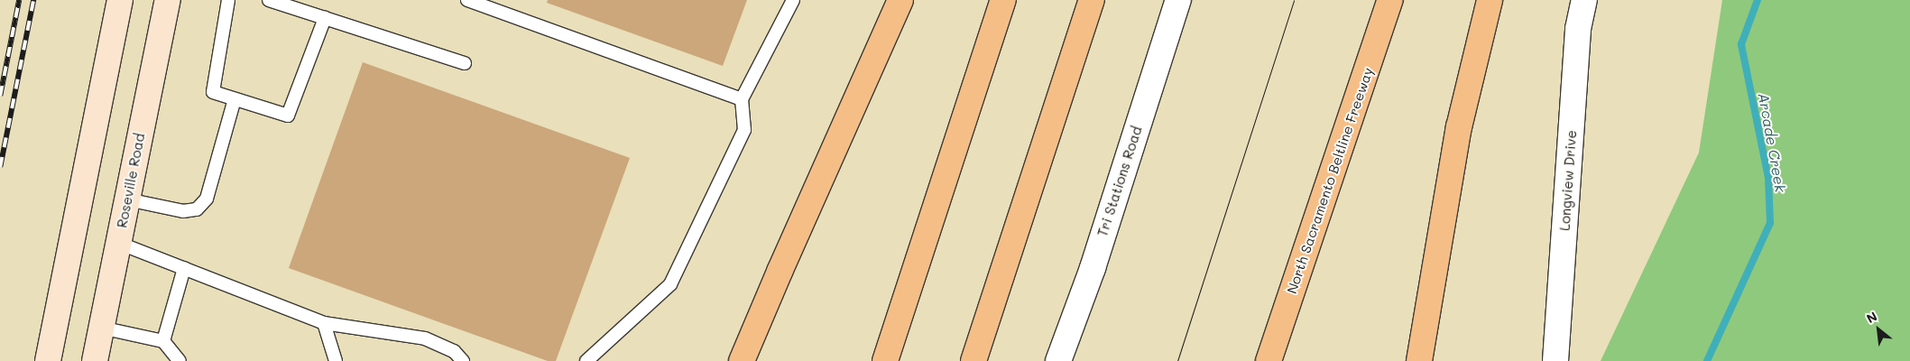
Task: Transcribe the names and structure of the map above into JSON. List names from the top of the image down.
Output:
{
  "streets": {
    "highway": ["North Sacramento Beltline Freeway"],
    "main road": ["Roseville Road"],
    "street": ["Longview Drive", "Tri Stations Road"]
  },
  "water": ["Arcade Creek"],
  "north": "top left"
}
